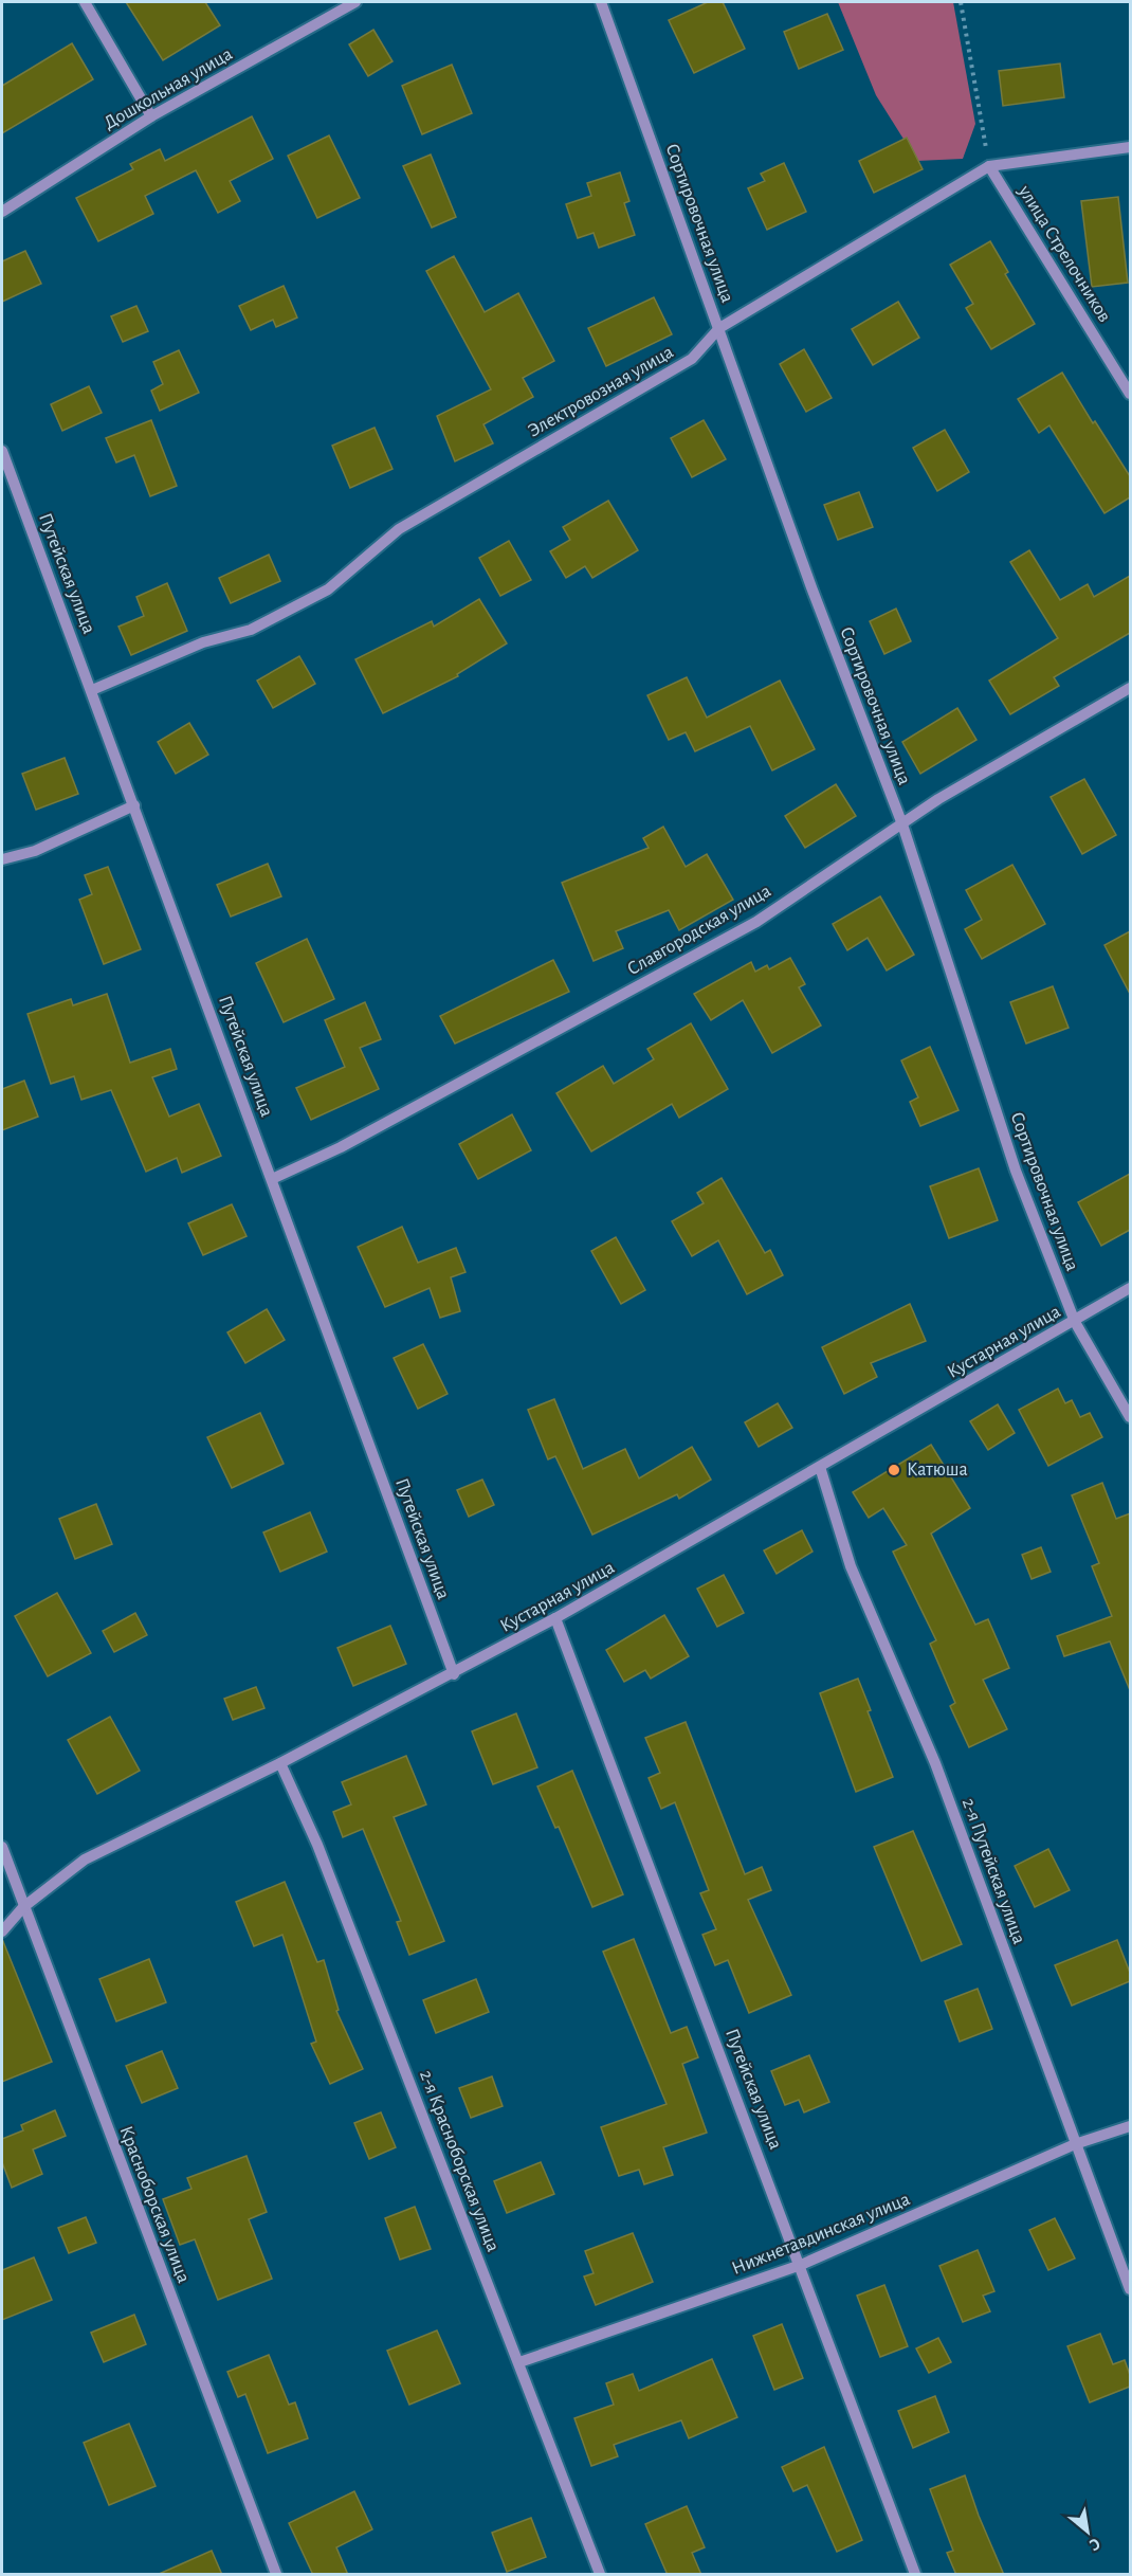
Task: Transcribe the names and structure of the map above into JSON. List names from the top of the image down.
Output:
{
  "streets": {
    "street": [
      "Дошкольная улица",
      "Сортировочная улица",
      "улица Стрелочников",
      "Электровозная улица",
      "Путейская улица",
      "Славгородская улица",
      "Кустарная улица",
      "2-я Путейская улица",
      "2-я Красноборская улица",
      "Красноборская улица",
      "Нижнетавдинская улица"
    ]
  },
  "crossings": [
    ["Сортировочная улица", "Электровозная улица"],
    ["Сортировочная улица", "Славгородская улица"],
    ["Сортировочная улица", "Кустарная улица"],
    ["улица Стрелочников", "Электровозная улица"],
    ["Электровозная улица", "Путейская улица"],
    ["Путейская улица", "Славгородская улица"],
    ["Путейская улица", "Кустарная улица"],
    ["Путейская улица", "Нижнетавдинская улица"],
    ["Кустарная улица", "2-я Путейская улица"],
    ["Кустарная улица", "2-я Красноборская улица"],
    ["Кустарная улица", "Красноборская улица"],
    ["2-я Путейская улица", "Нижнетавдинская улица"],
    ["2-я Красноборская улица", "Нижнетавдинская улица"]
  ],
  "places": ["Катюша"],
  "north": "bottom right"
}
